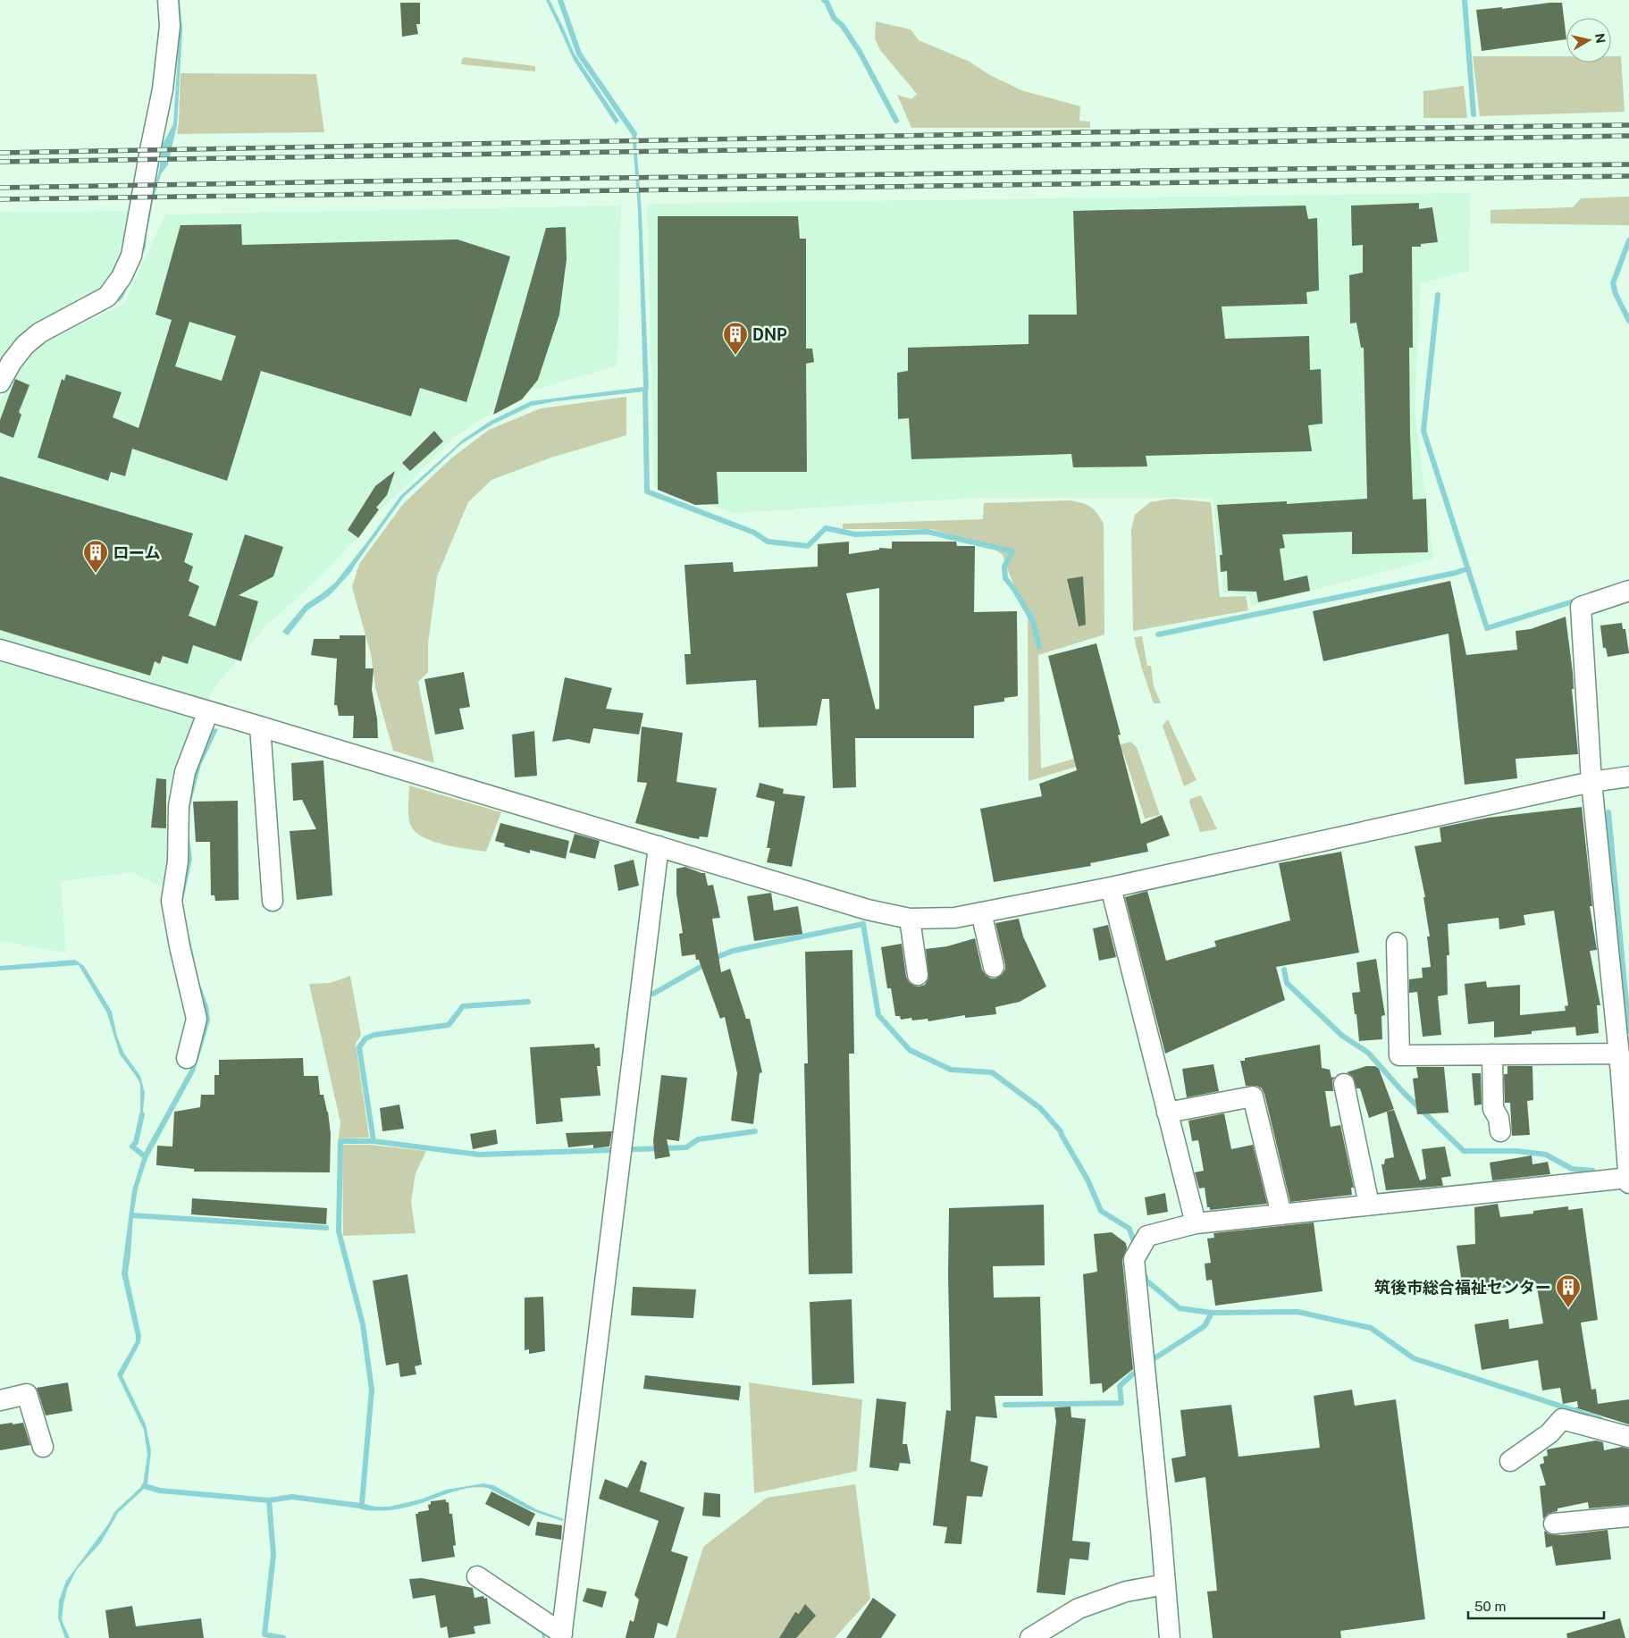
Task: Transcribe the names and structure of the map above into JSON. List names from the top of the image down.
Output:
{
  "places": {
    "building": ["DNP", "ローム", "筑後市総合福祉センター"]
  },
  "scale_bar": "50 m",
  "north": "right"
}
